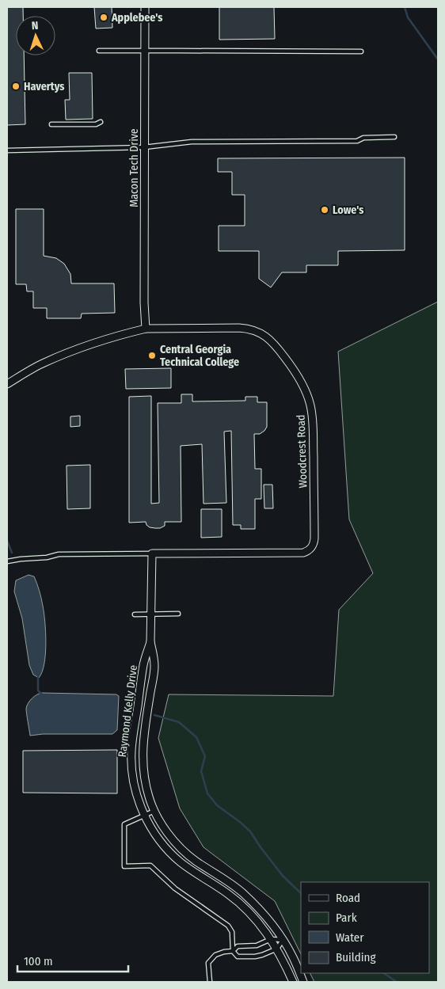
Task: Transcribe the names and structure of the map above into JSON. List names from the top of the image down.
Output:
{
  "streets": {
    "street": ["Macon Tech Drive", "Woodcrest Road", "Raymond Kelly Drive"]
  },
  "crossings": [
    ["Macon Tech Drive", "Woodcrest Road"],
    ["Woodcrest Road", "Raymond Kelly Drive"]
  ],
  "places": [
    "Applebee's",
    "Havertys",
    "Lowe's",
    "Central Georgia Technical College"
  ],
  "legend": [
    "Road",
    "Park",
    "Water",
    "Building"
  ],
  "scale_bar": "100 m",
  "north": "top"
}
